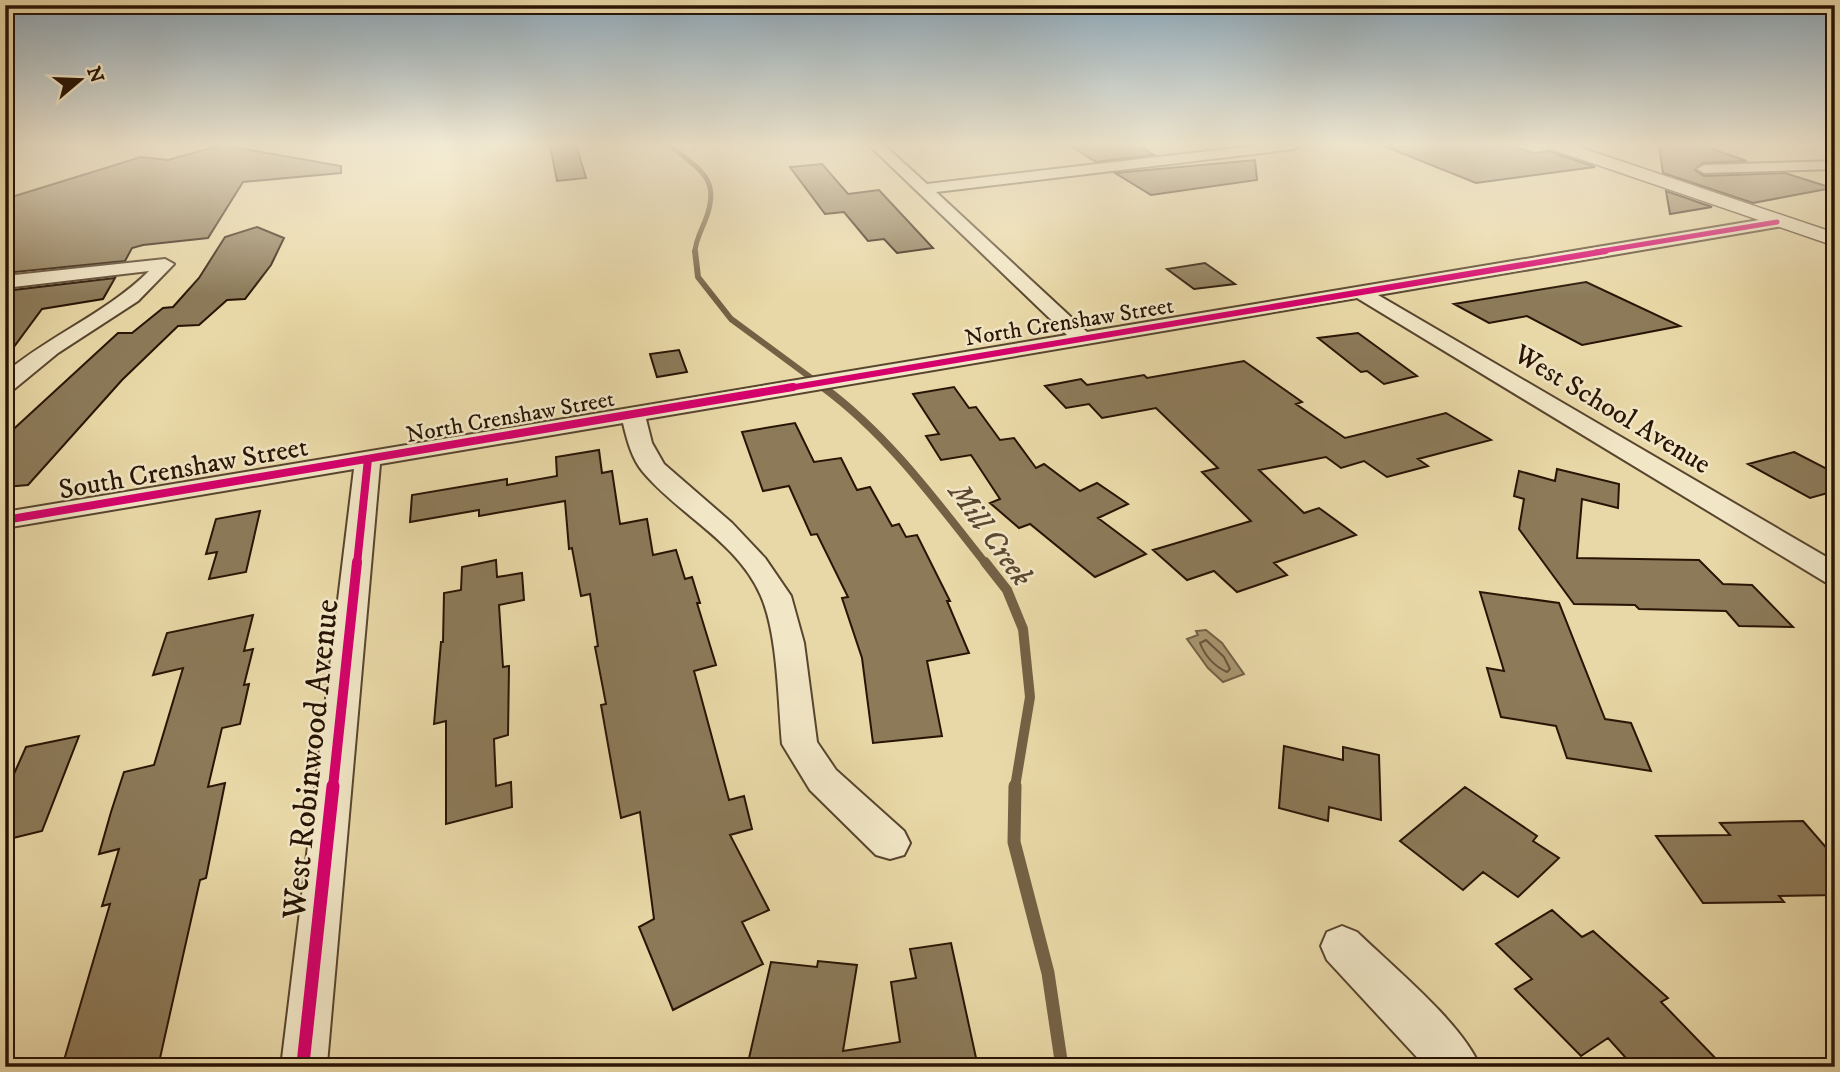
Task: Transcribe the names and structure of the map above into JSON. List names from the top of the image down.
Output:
{
  "streets": {
    "street": [
      "North Crenshaw Street",
      "West School Avenue",
      "South Crenshaw Street",
      "West Robinwood Avenue"
    ]
  },
  "crossings": [
    ["North Crenshaw Street", "West School Avenue"],
    ["North Crenshaw Street", "South Crenshaw Street"],
    ["North Crenshaw Street", "West Robinwood Avenue"],
    ["South Crenshaw Street", "West Robinwood Avenue"]
  ],
  "water": ["Mill Creek"],
  "north": "right"
}
